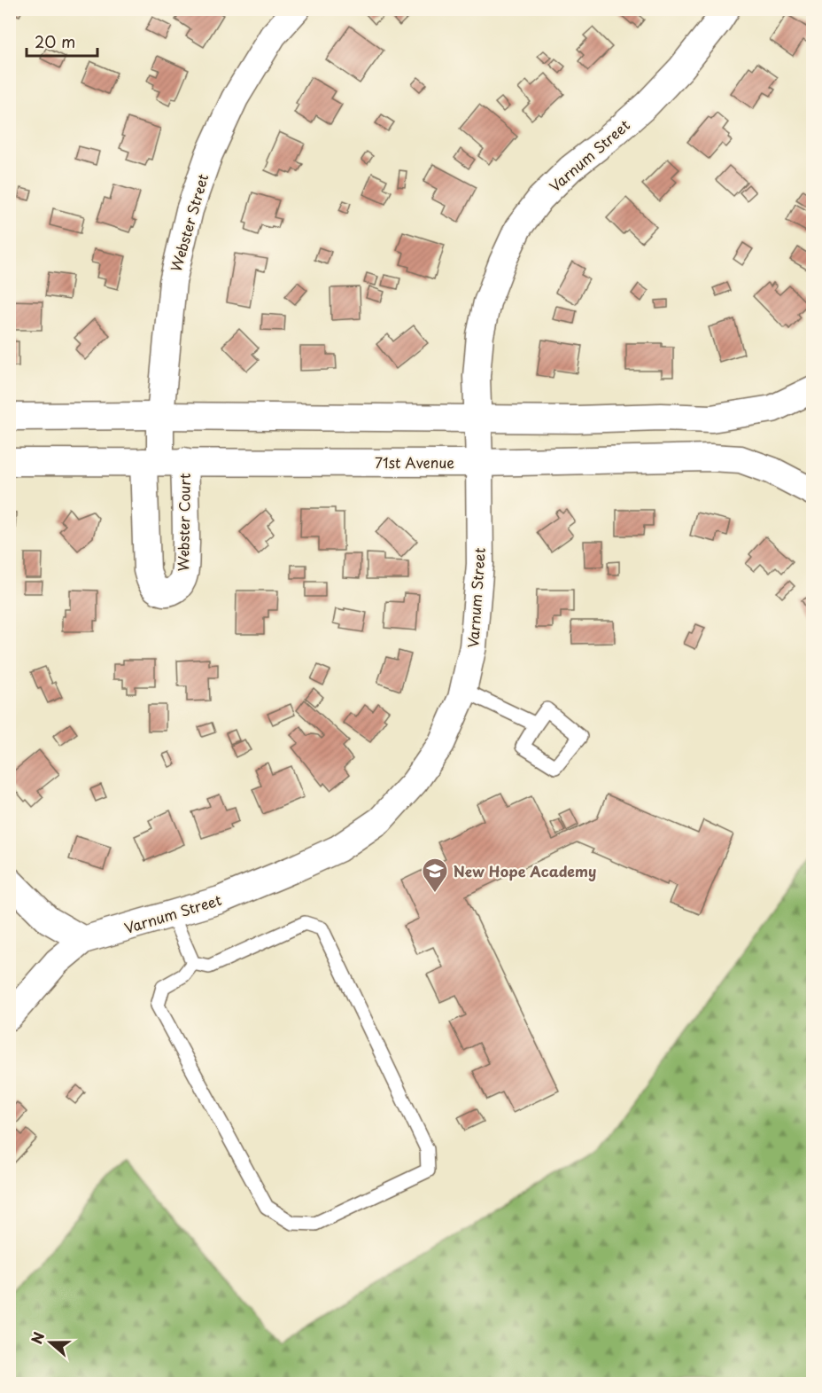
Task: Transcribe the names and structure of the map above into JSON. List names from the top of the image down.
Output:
{
  "streets": {
    "street": ["Varnum Street", "Webster Street", "71st Avenue"]
  },
  "crossings": [
    ["Varnum Street", "71st Avenue"],
    ["Webster Street", "71st Avenue"]
  ],
  "places": {
    "school or university": ["New Hope Academy"]
  },
  "scale_bar": "20 m",
  "north": "left"
}
